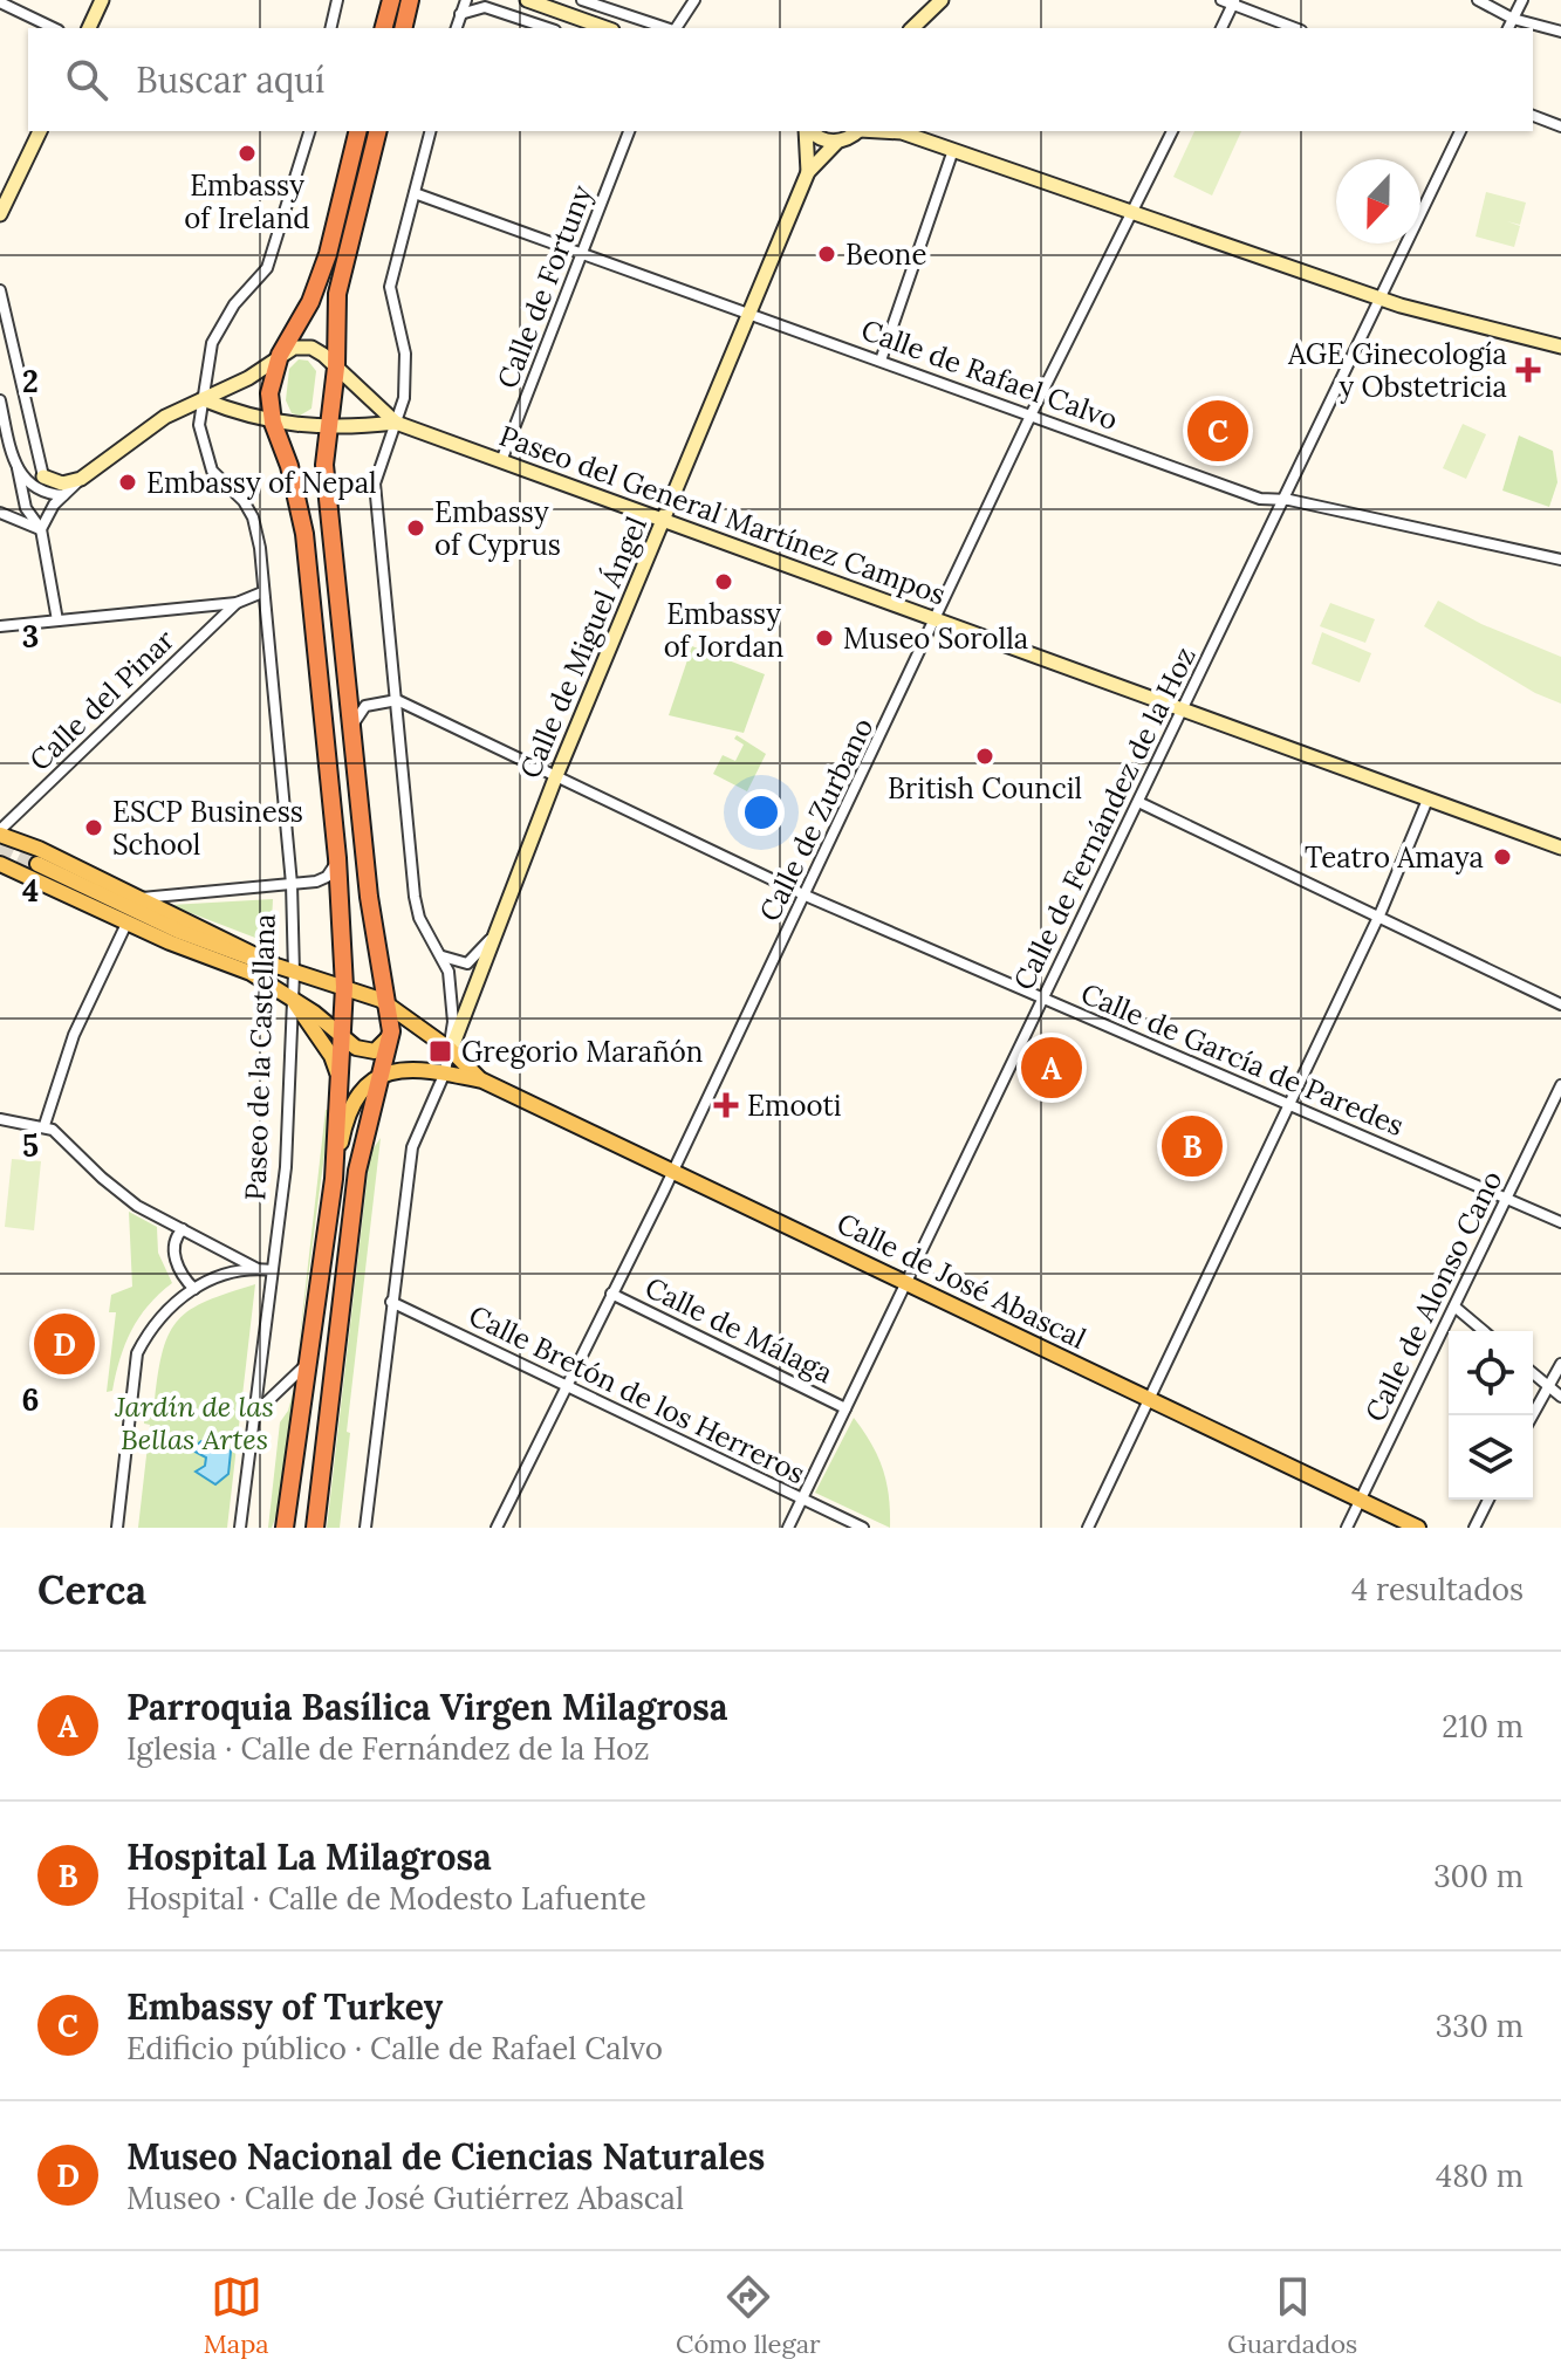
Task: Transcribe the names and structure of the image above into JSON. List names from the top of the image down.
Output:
{
  "streets": {
    "main road": ["Calle de José Abascal"],
    "street": [
      "Calle de Fortuny",
      "Calle de Rafael Calvo",
      "Paseo del General Martínez Campos",
      "Calle de Miguel Ángel",
      "Calle del Pinar",
      "Calle de Fernández de la Hoz",
      "Calle de Zurbano",
      "Paseo de la Castellana",
      "Calle de García de Paredes",
      "Calle de Alonso Cano",
      "Calle de Málaga",
      "Calle Bretón de los Herreros"
    ]
  },
  "crossings": [
    ["Calle de Fortuny", "Calle de Rafael Calvo"],
    ["Calle de Fortuny", "Paseo del General Martínez Campos"],
    ["Calle de Rafael Calvo", "Calle de Miguel Ángel"],
    ["Calle de Rafael Calvo", "Calle de Fernández de la Hoz"],
    ["Calle de Rafael Calvo", "Calle de Zurbano"],
    ["Paseo del General Martínez Campos", "Calle de Miguel Ángel"],
    ["Paseo del General Martínez Campos", "Calle de Fernández de la Hoz"],
    ["Paseo del General Martínez Campos", "Calle de Zurbano"],
    ["Calle de Miguel Ángel", "Calle de García de Paredes"],
    ["Calle de Fernández de la Hoz", "Calle de García de Paredes"],
    ["Calle de Fernández de la Hoz", "Calle de José Abascal"],
    ["Calle de Fernández de la Hoz", "Calle de Málaga"],
    ["Calle de Fernández de la Hoz", "Calle Bretón de los Herreros"],
    ["Calle de Zurbano", "Calle de García de Paredes"],
    ["Calle de Zurbano", "Calle de José Abascal"],
    ["Calle de Zurbano", "Calle de Málaga"],
    ["Calle de Zurbano", "Calle Bretón de los Herreros"],
    ["Calle de García de Paredes", "Calle de Alonso Cano"],
    ["Calle de José Abascal", "Calle de Alonso Cano"]
  ],
  "parks": ["Jardín de las Bellas Artes"],
  "places": {
    "other": [
      "Embassy of Ireland",
      "Beone",
      "Embassy of Nepal",
      "Embassy of Cyprus",
      "Embassy of Jordan",
      "Museo Sorolla",
      "British Council",
      "ESCP Business School",
      "Teatro Amaya"
    ],
    "health": ["AGE Ginecología y Obstetricia", "Emooti"],
    "transit": ["Gregorio Marañón"]
  },
  "north": "bottom",
  "page": {
    "search": "Buscar aquí",
    "pins": [
      "C",
      "A",
      "B",
      "D"
    ],
    "heading": ["Cerca", "4 resultados"],
    "list": [
      {
        "mark": "A",
        "name": "Parroquia Basílica Virgen Milagrosa",
        "note": "Iglesia · Calle de Fernández de la Hoz",
        "value": "210 m"
      },
      {
        "mark": "B",
        "name": "Hospital La Milagrosa",
        "note": "Hospital · Calle de Modesto Lafuente",
        "value": "300 m"
      },
      {
        "mark": "C",
        "name": "Embassy of Turkey",
        "note": "Edificio público · Calle de Rafael Calvo",
        "value": "330 m"
      },
      {
        "mark": "D",
        "name": "Museo Nacional de Ciencias Naturales",
        "note": "Museo · Calle de José Gutiérrez Abascal",
        "value": "480 m"
      }
    ],
    "nav": ["Mapa", "Cómo llegar", "Guardados"]
  },
  "grid": {
    "rows": [
      "2",
      "3",
      "4",
      "5",
      "6"
    ]
  }
}
